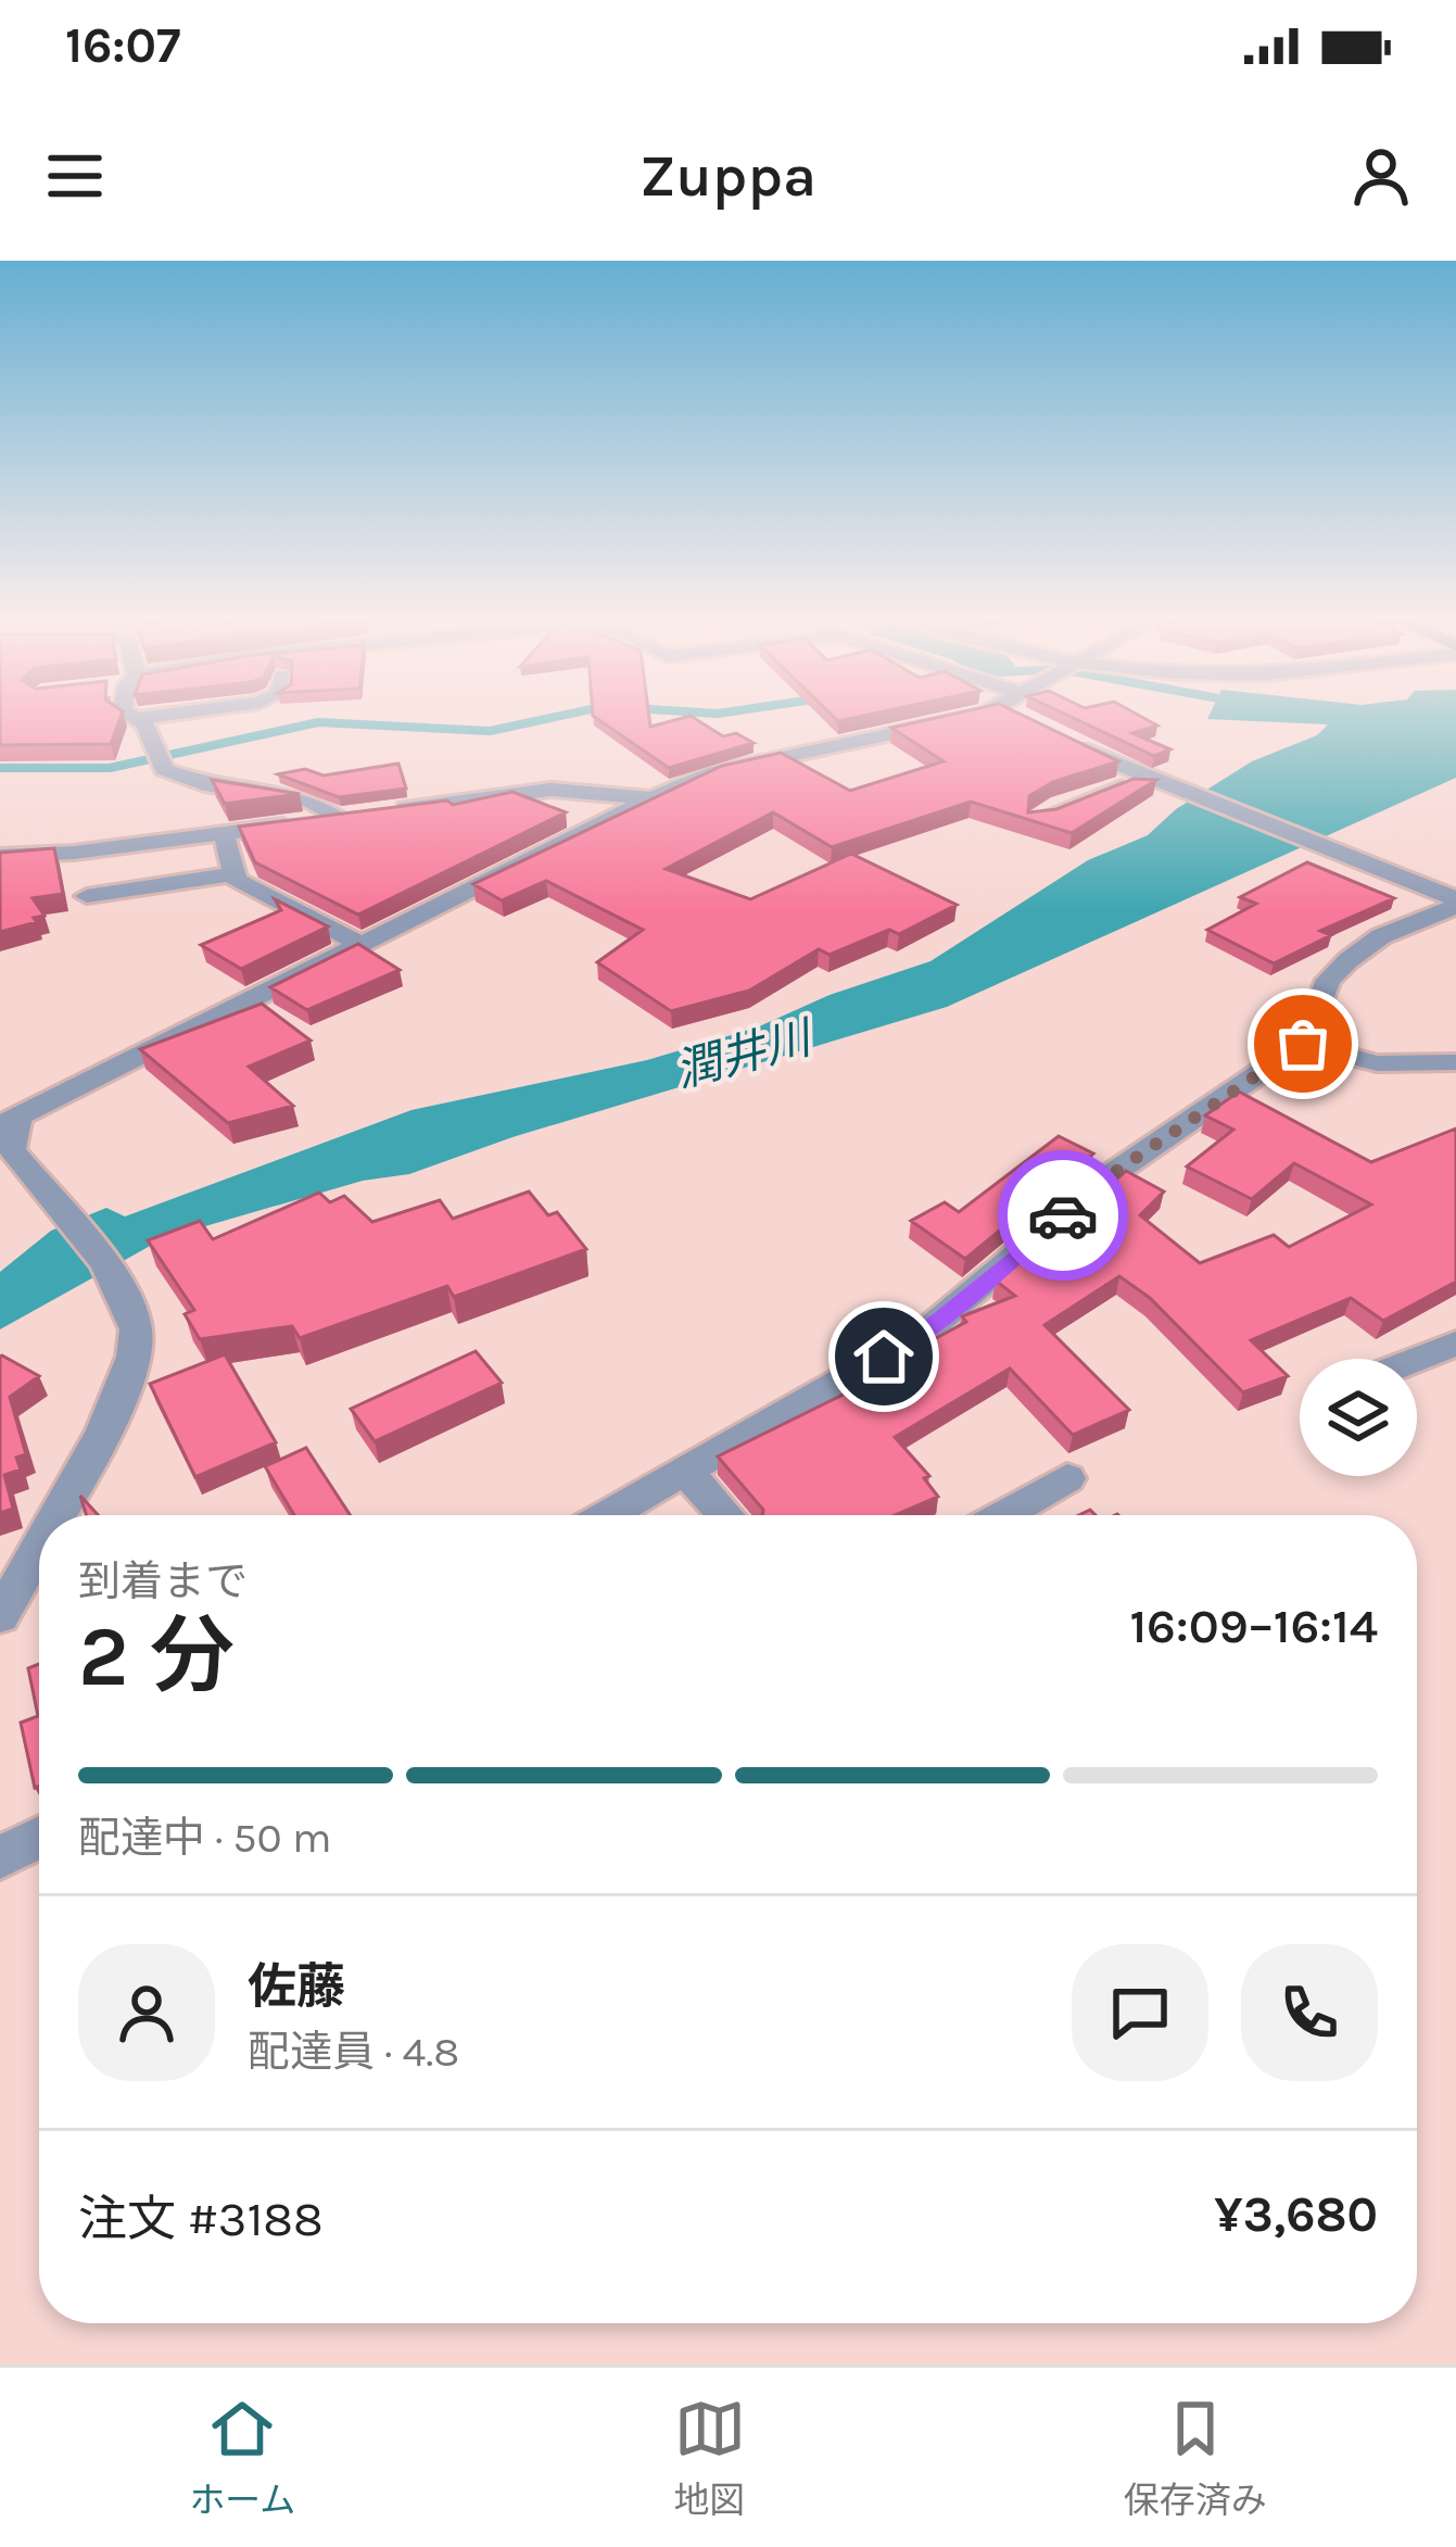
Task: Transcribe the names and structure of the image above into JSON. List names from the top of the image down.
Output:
{
  "water": ["潤井川"],
  "page": {
    "status": "16:07",
    "header": "Zuppa",
    "heading": ["2 分", "到着まで", "16:09–16:14"],
    "panel": [
      "佐藤",
      "配達員 · 4.8",
      "注文 #3188",
      "¥3,680"
    ],
    "bar": "配達中 · 50 m",
    "tabs": ["ホーム", "地図", "保存済み"]
  }
}
